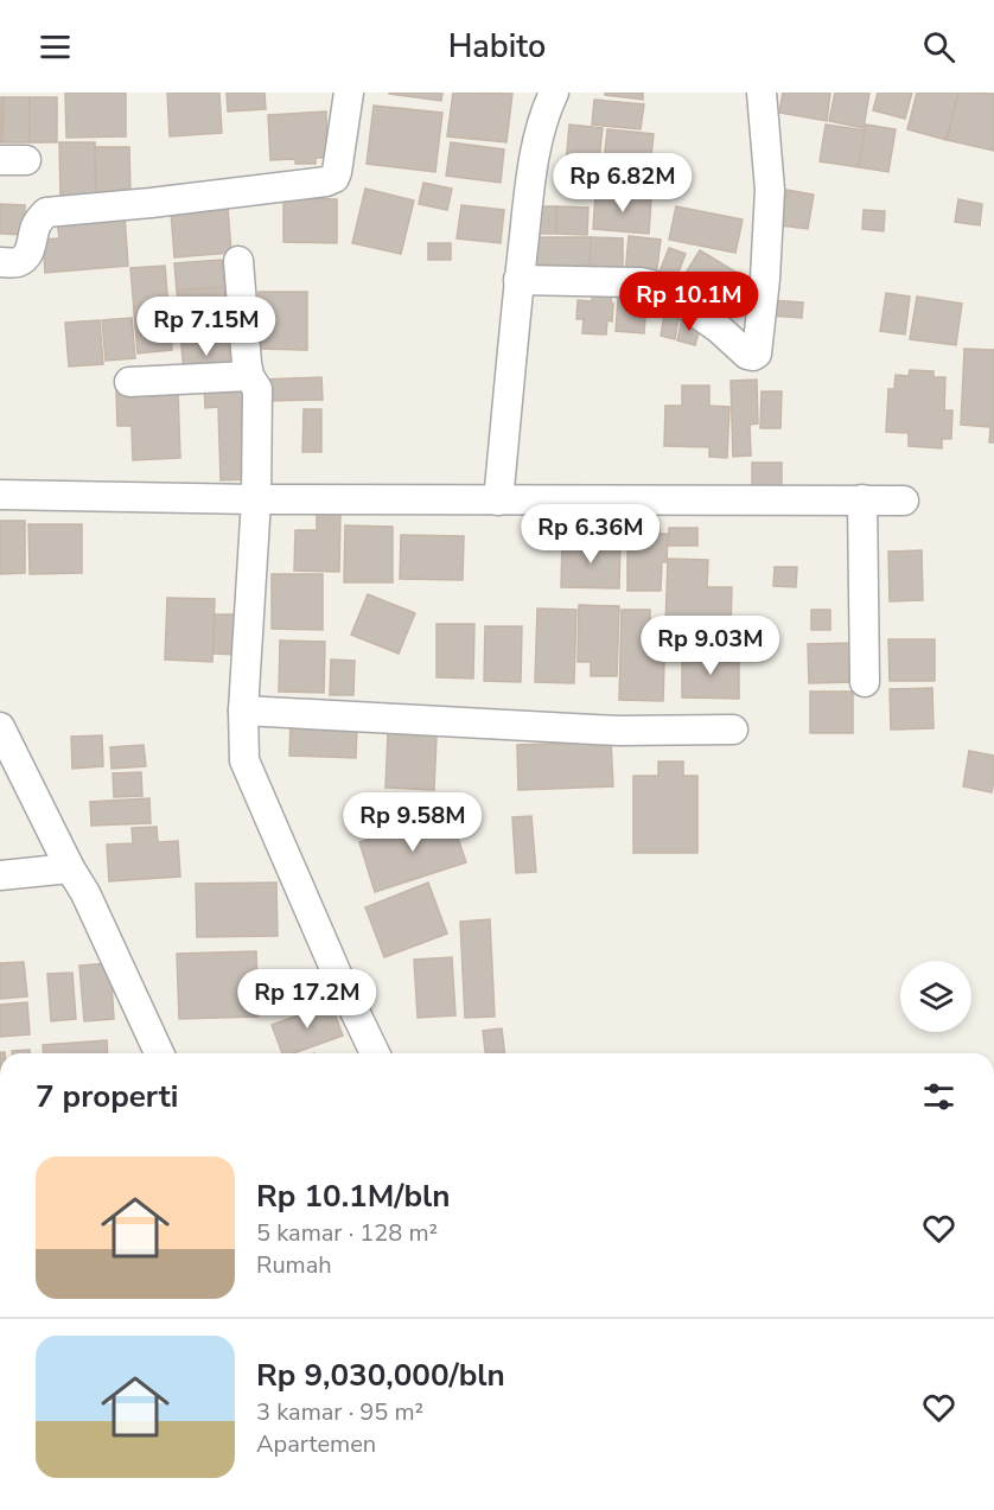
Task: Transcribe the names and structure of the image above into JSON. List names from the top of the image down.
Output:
{
  "page": {
    "header": "Habito",
    "price": [
      "Rp 6.82M",
      "Rp 10.1M",
      "Rp 7.15M",
      "Rp 6.36M",
      "Rp 9.03M",
      "Rp 9.58M",
      "Rp 17.2M"
    ],
    "heading": "7 properti",
    "list": [
      {
        "name": "Rp 10.1M/bln",
        "note": "5 kamar · 128 m² · Rumah"
      },
      {
        "name": "Rp 9,030,000/bln",
        "note": "3 kamar · 95 m² · Apartemen"
      }
    ]
  }
}
